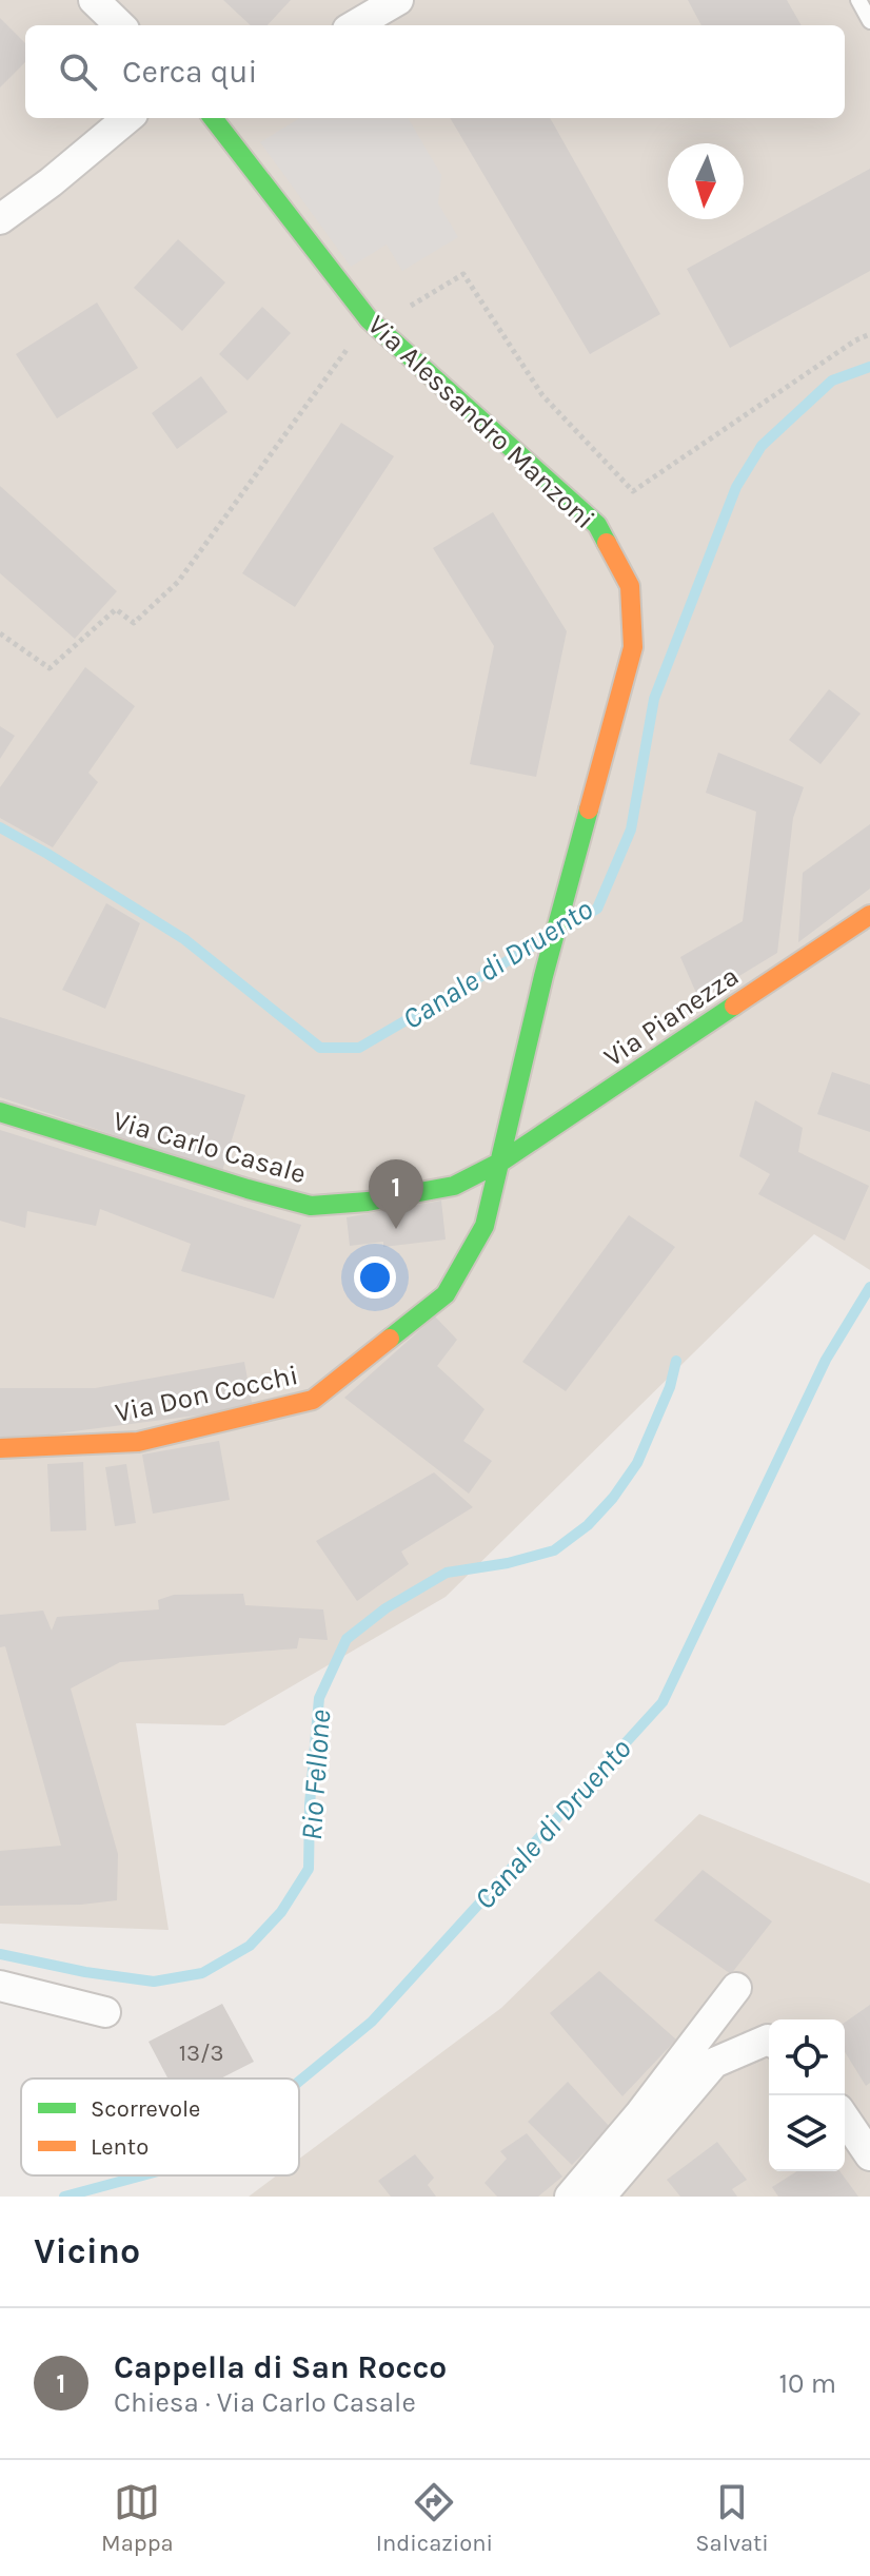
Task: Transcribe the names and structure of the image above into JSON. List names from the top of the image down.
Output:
{
  "streets": {
    "street": [
      "Via Alessandro Manzoni",
      "Via Pianezza",
      "Via Carlo Casale",
      "Via Don Cocchi"
    ]
  },
  "crossings": [
    ["Via Alessandro Manzoni", "Via Pianezza"],
    ["Via Alessandro Manzoni", "Via Carlo Casale"],
    ["Via Alessandro Manzoni", "Via Don Cocchi"],
    ["Via Pianezza", "Via Carlo Casale"],
    ["Via Pianezza", "Via Don Cocchi"],
    ["Via Carlo Casale", "Via Don Cocchi"]
  ],
  "water": ["Canale di Druento", "Rio Fellone"],
  "house_numbers": ["13/3"],
  "legend": ["Scorrevole", "Lento"],
  "north": "bottom",
  "page": {
    "search": "Cerca qui",
    "pins": "1",
    "heading": "Vicino",
    "list": [
      {
        "mark": "1",
        "name": "Cappella di San Rocco",
        "note": "Chiesa · Via Carlo Casale",
        "value": "10 m"
      }
    ],
    "nav": ["Mappa", "Indicazioni", "Salvati"]
  }
}
